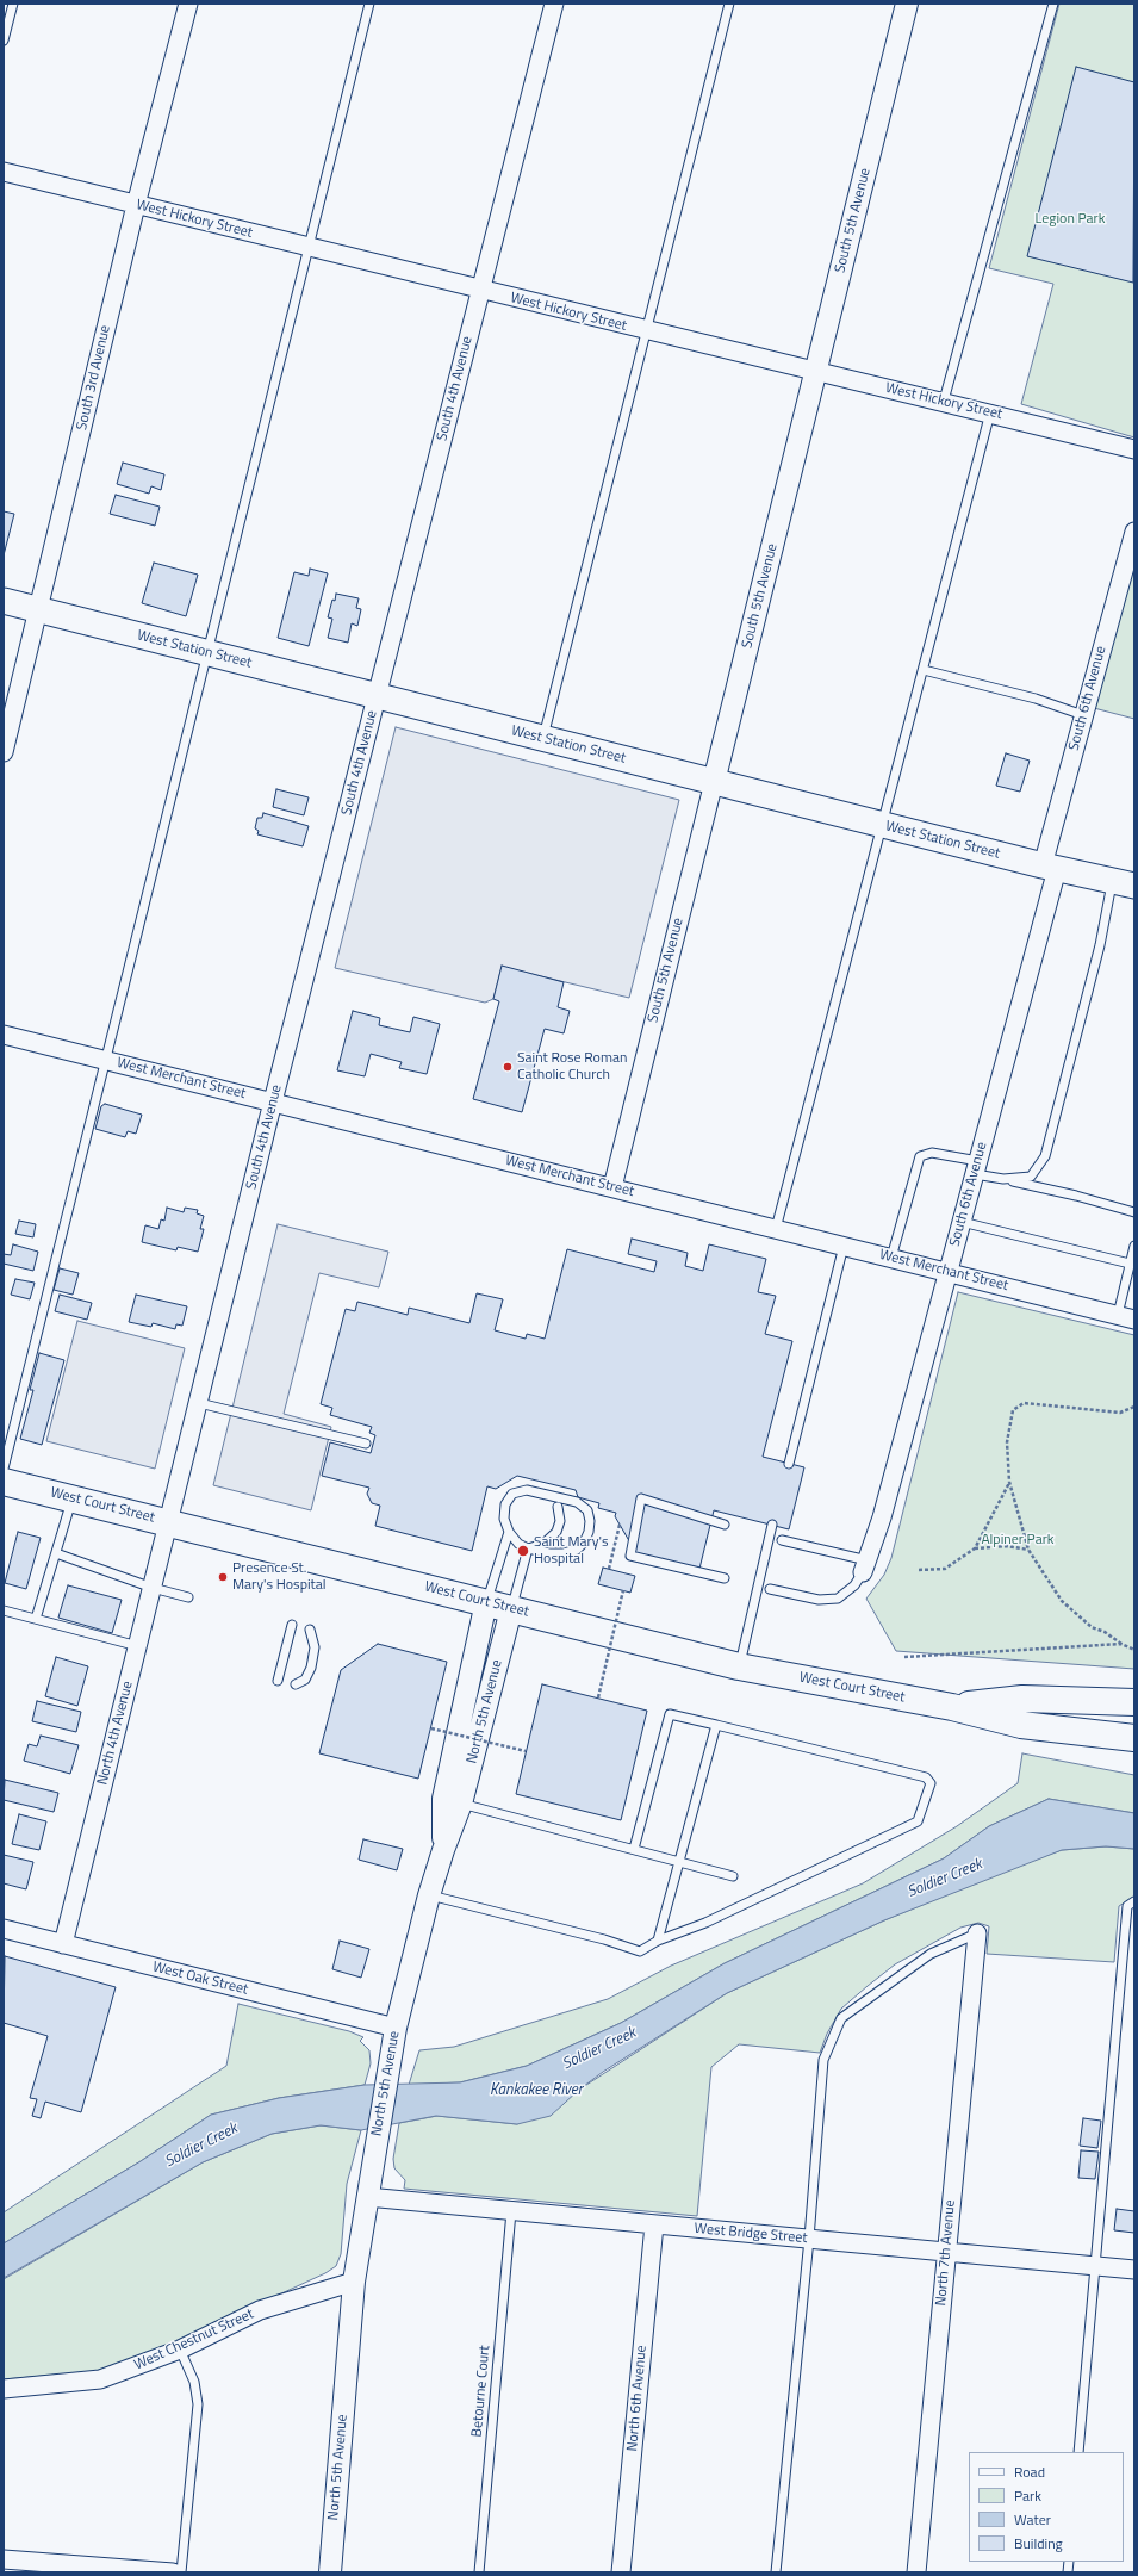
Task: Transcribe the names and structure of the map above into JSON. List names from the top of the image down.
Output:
{
  "streets": {
    "main road": ["West Station Street", "West Court Street"],
    "street": [
      "West Hickory Street",
      "South 5th Avenue",
      "South 3rd Avenue",
      "South 4th Avenue",
      "South 6th Avenue",
      "West Merchant Street",
      "North 5th Avenue",
      "North 4th Avenue",
      "West Oak Street",
      "West Bridge Street",
      "North 7th Avenue",
      "West Chestnut Street",
      "North 6th Avenue"
    ],
    "lane": ["Betourne Court"]
  },
  "crossings": [
    ["West Hickory Street", "South 5th Avenue"],
    ["West Hickory Street", "South 3rd Avenue"],
    ["West Hickory Street", "South 4th Avenue"],
    ["South 5th Avenue", "West Station Street"],
    ["South 5th Avenue", "West Merchant Street"],
    ["South 3rd Avenue", "West Station Street"],
    ["South 4th Avenue", "West Station Street"],
    ["South 4th Avenue", "West Merchant Street"],
    ["South 4th Avenue", "West Court Street"],
    ["South 4th Avenue", "North 4th Avenue"],
    ["West Station Street", "South 6th Avenue"],
    ["South 6th Avenue", "West Merchant Street"],
    ["West Court Street", "North 5th Avenue"],
    ["West Court Street", "North 4th Avenue"],
    ["North 5th Avenue", "West Oak Street"],
    ["North 5th Avenue", "West Bridge Street"],
    ["North 5th Avenue", "West Chestnut Street"],
    ["North 4th Avenue", "West Oak Street"],
    ["West Bridge Street", "North 7th Avenue"],
    ["West Bridge Street", "Betourne Court"],
    ["West Bridge Street", "North 6th Avenue"]
  ],
  "water": ["Soldier Creek", "Kankakee River"],
  "parks": ["Legion Park", "Alpiner Park"],
  "places": ["Saint Rose Roman Catholic Church", "Saint Mary's Hospital", "Presence St. Mary's Hospital"],
  "legend": [
    "Road",
    "Park",
    "Water",
    "Building"
  ]
}
